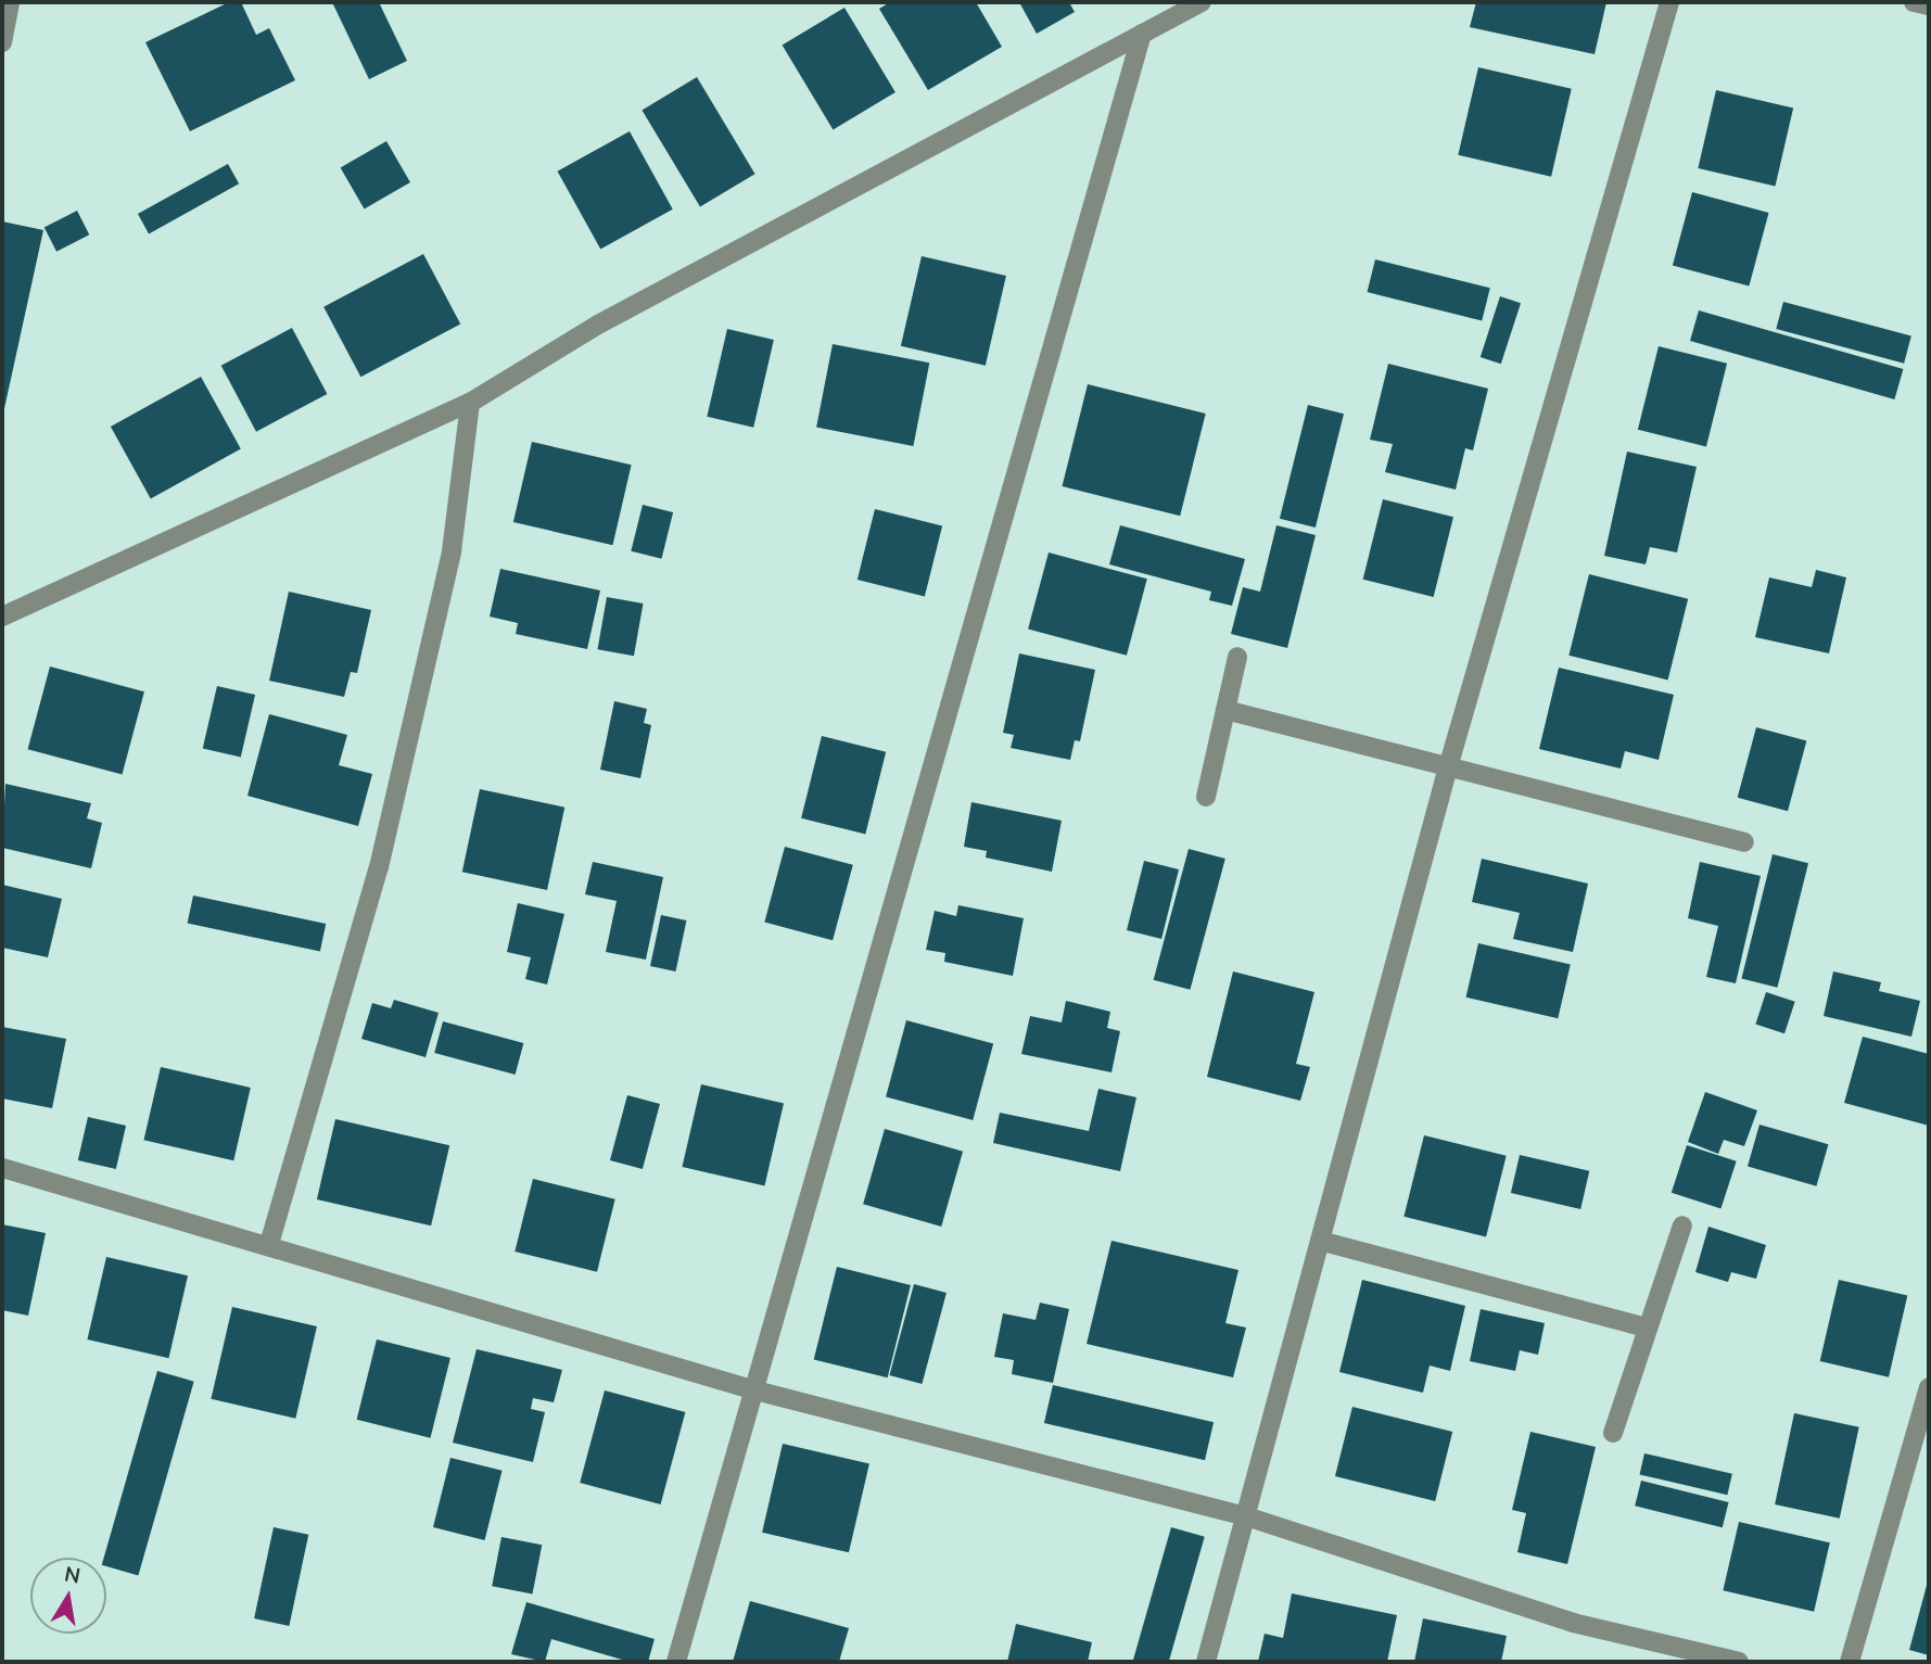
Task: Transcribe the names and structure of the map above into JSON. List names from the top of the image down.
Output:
{
  "north": "top"
}
